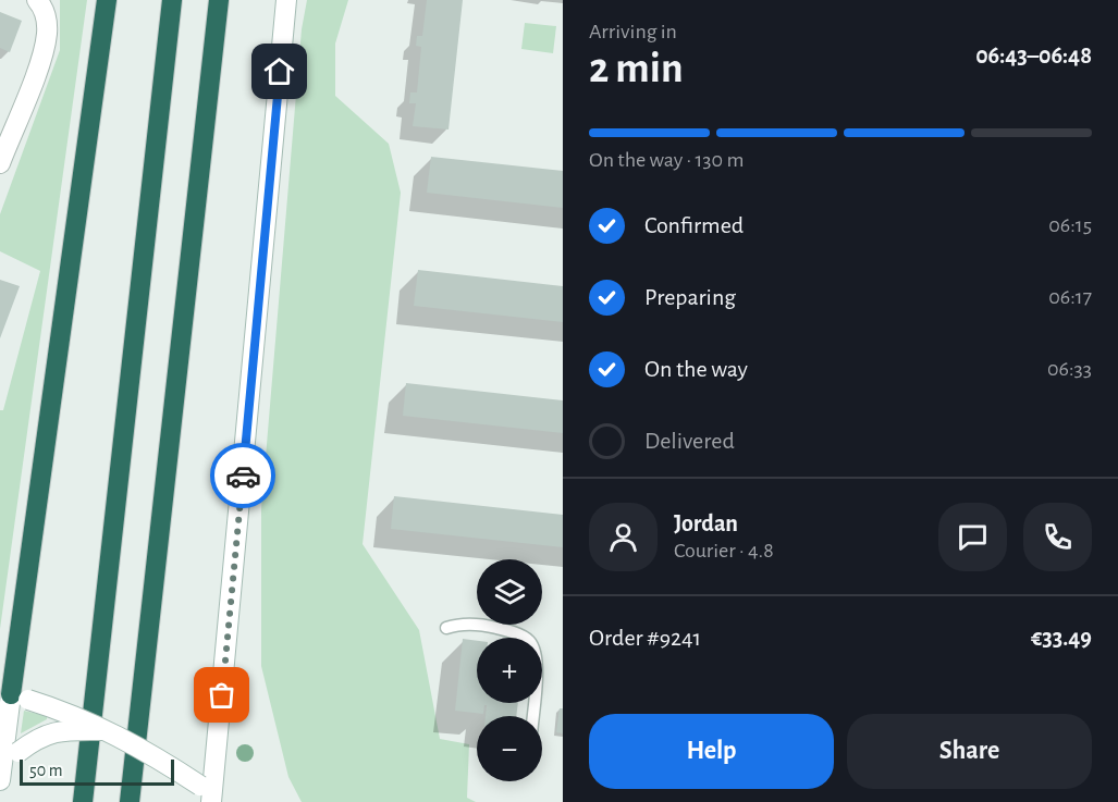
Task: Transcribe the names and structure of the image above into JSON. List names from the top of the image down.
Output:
{
  "scale_bar": "50 m",
  "page": {
    "heading": ["2 min", "Arriving in", "06:43–06:48"],
    "panel": [
      "Jordan",
      "Courier · 4.8",
      "Order #9241",
      "€33.49"
    ],
    "bar": "On the way · 130 m",
    "list": [
      ["Confirmed", "06:15"],
      ["Preparing", "06:17"],
      ["On the way", "06:33"],
      "Delivered"
    ],
    "map_buttons": ["+", "−"],
    "buttons": ["Help", "Share"],
    "scale": "50 m"
  }
}
